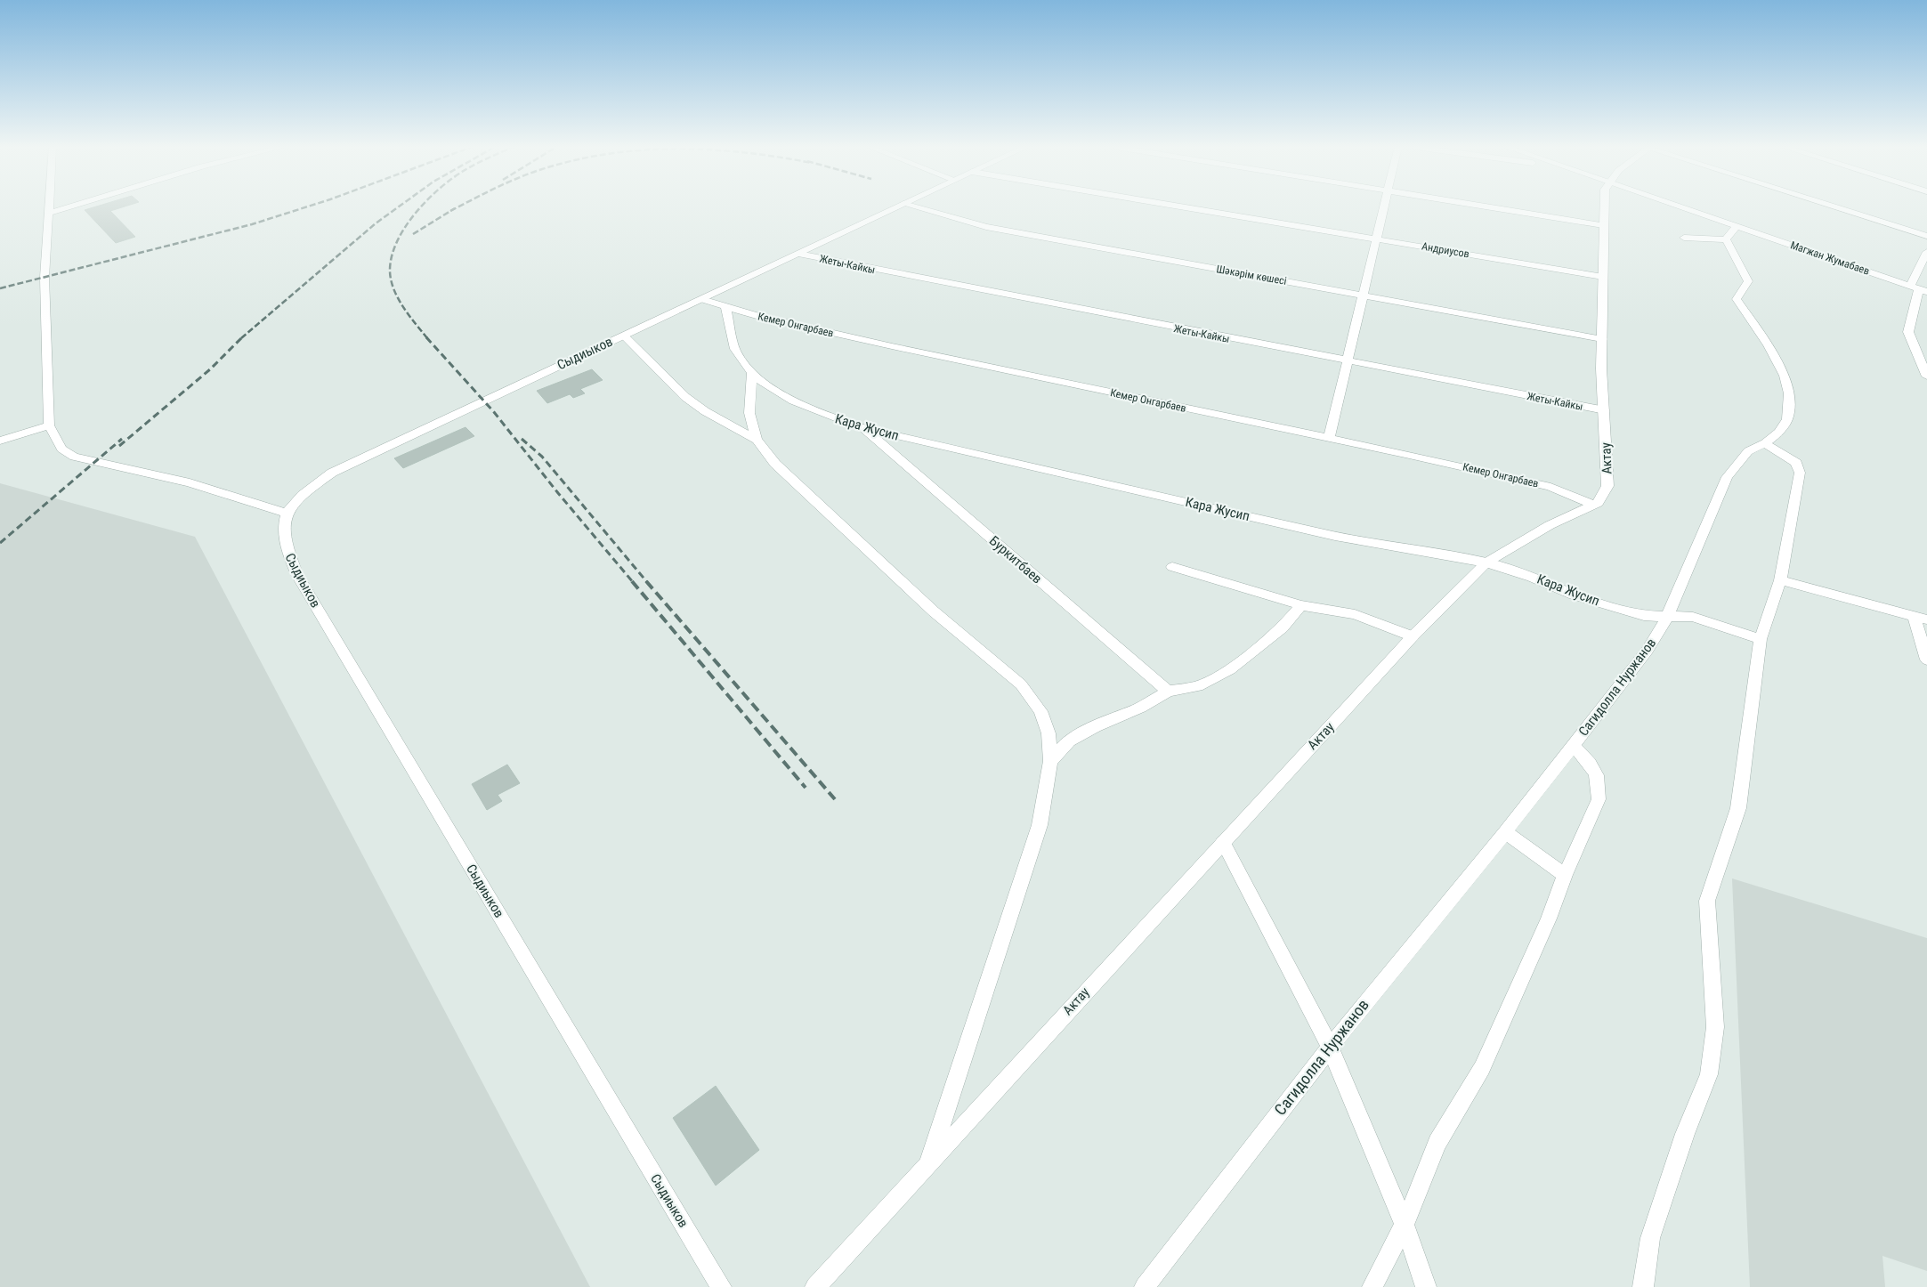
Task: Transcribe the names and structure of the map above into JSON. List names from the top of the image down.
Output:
{
  "streets": {
    "street": [
      "Андриусов",
      "Магжан Жумабаев",
      "Жеты-Кайкы",
      "Шәкәрім көшесі",
      "Кемер Онгарбаев",
      "Сыдиыков",
      "Кара Жусип",
      "Актау",
      "Буркитбаев",
      "Сагидолла Нуржанов"
    ]
  },
  "crossings": [
    ["Андриусов", "Актау"],
    ["Жеты-Кайкы", "Сыдиыков"],
    ["Жеты-Кайкы", "Актау"],
    ["Шәкәрім көшесі", "Актау"],
    ["Кемер Онгарбаев", "Сыдиыков"],
    ["Кемер Онгарбаев", "Кара Жусип"],
    ["Кемер Онгарбаев", "Актау"],
    ["Кара Жусип", "Актау"],
    ["Кара Жусип", "Буркитбаев"],
    ["Кара Жусип", "Сагидолла Нуржанов"]
  ]
}
